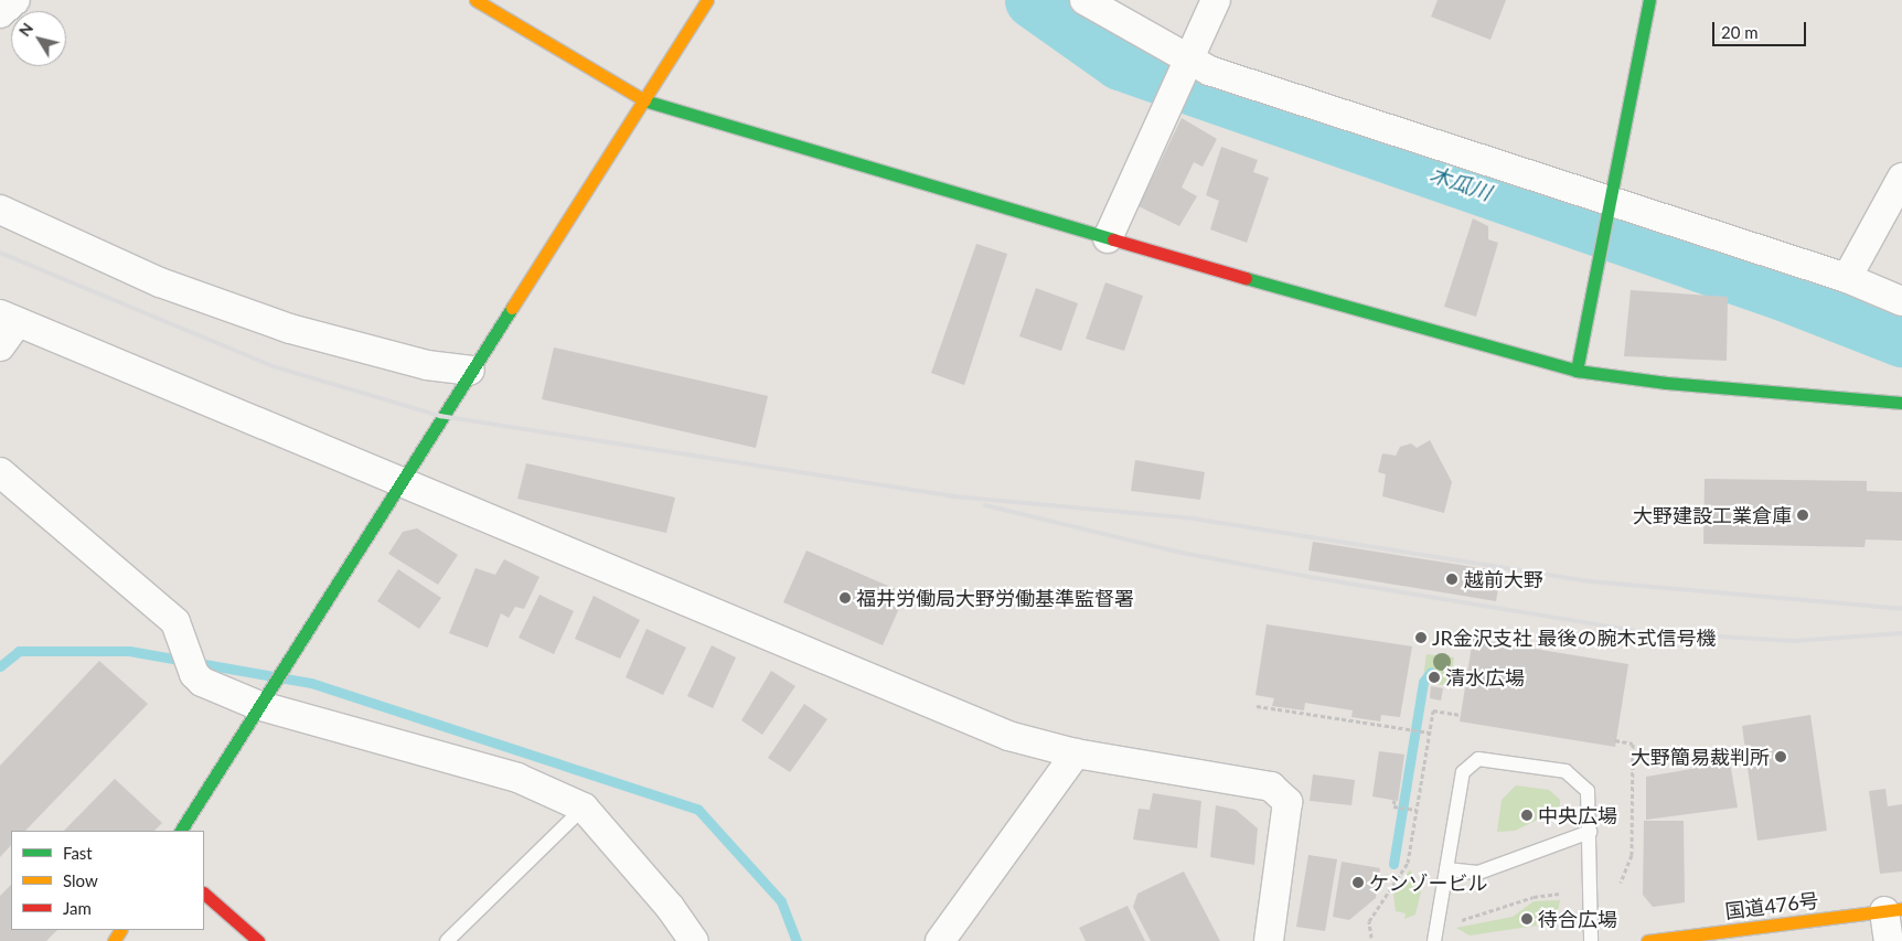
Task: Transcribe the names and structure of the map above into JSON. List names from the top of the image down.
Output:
{
  "streets": {
    "main road": ["国道476号"]
  },
  "water": ["木瓜川"],
  "places": [
    "大野建設工業倉庫",
    "越前大野",
    "福井労働局大野労働基準監督署",
    "JR金沢支社 最後の腕木式信号機",
    "清水広場",
    "大野簡易裁判所",
    "中央広場",
    "ケンゾービル",
    "待合広場"
  ],
  "legend": ["Fast", "Slow", "Jam"],
  "scale_bar": "20 m",
  "north": "top left"
}
